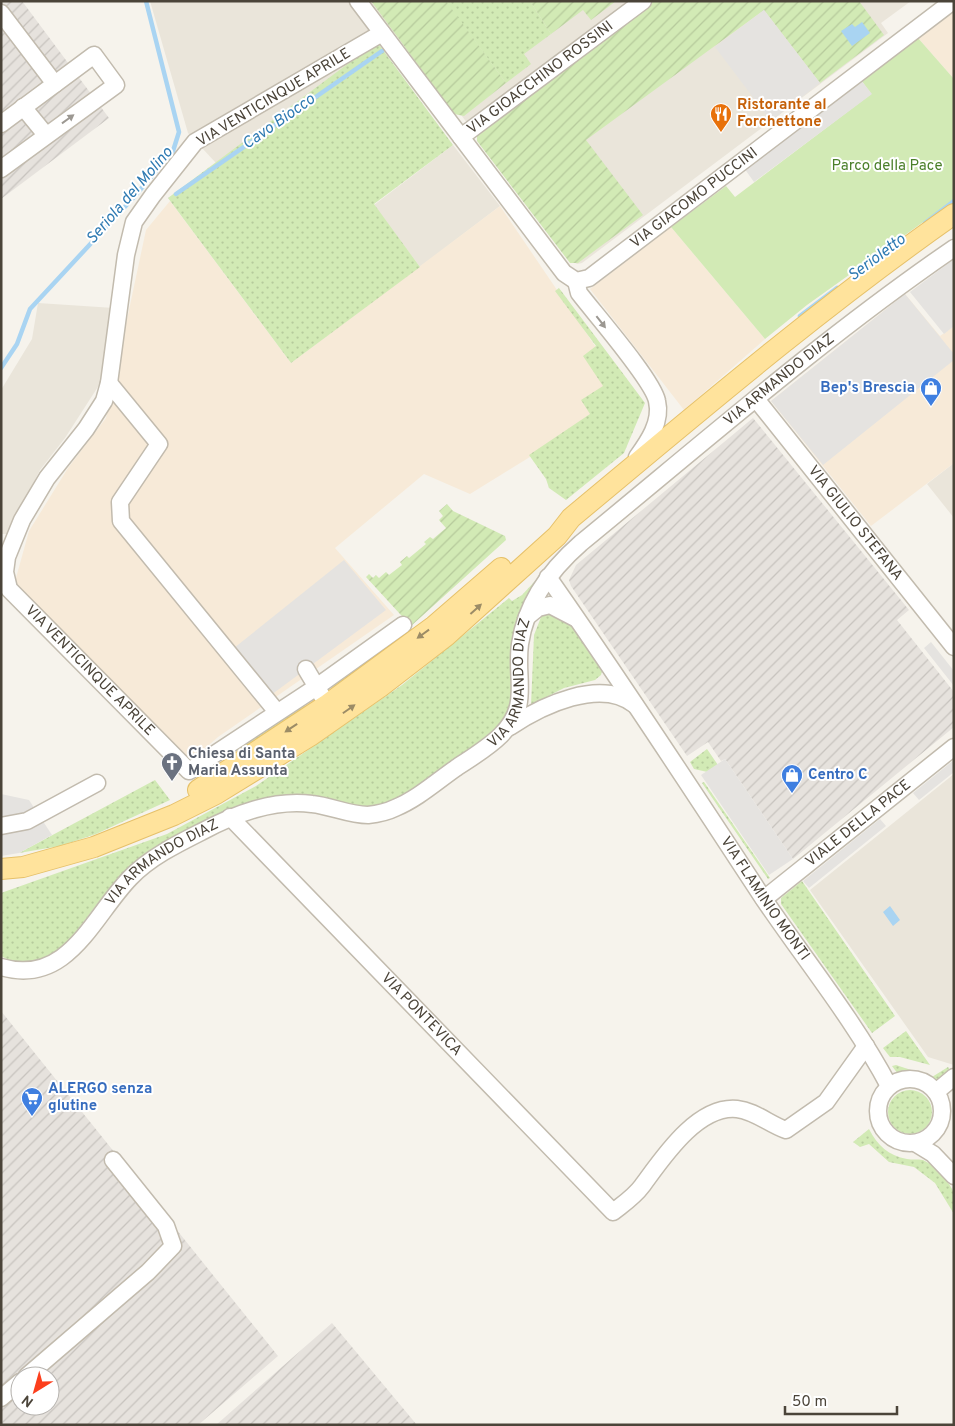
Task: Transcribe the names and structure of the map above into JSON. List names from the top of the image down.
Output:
{
  "streets": {
    "main road": ["VIA ARMANDO DIAZ"],
    "street": [
      "VIA GIOACCHINO ROSSINI",
      "VIA VENTICINQUE APRILE",
      "VIA GIACOMO PUCCINI",
      "VIA GIULIO STEFANA",
      "VIALE DELLA PACE",
      "VIA FLAMINIO MONTI",
      "VIA PONTEVICA"
    ]
  },
  "crossings": [
    ["VIA GIOACCHINO ROSSINI", "VIA VENTICINQUE APRILE"],
    ["VIA GIOACCHINO ROSSINI", "VIA GIACOMO PUCCINI"],
    ["VIA GIOACCHINO ROSSINI", "VIA ARMANDO DIAZ"],
    ["VIA ARMANDO DIAZ", "VIA GIULIO STEFANA"],
    ["VIA ARMANDO DIAZ", "VIA FLAMINIO MONTI"],
    ["VIA ARMANDO DIAZ", "VIA PONTEVICA"],
    ["VIALE DELLA PACE", "VIA FLAMINIO MONTI"],
    ["VIA FLAMINIO MONTI", "VIA PONTEVICA"]
  ],
  "water": ["Cavo Biocco", "Seriola del Molino", "Serioletto"],
  "parks": ["Parco della Pace"],
  "places": {
    "restaurant": ["Ristorante al Forchettone"],
    "shop": ["Bep's Brescia", "Centro C"],
    "church": ["Chiesa di Santa Maria Assunta"],
    "supermarket": ["ALERGO senza glutine"]
  },
  "scale_bar": "50 m",
  "north": "bottom left"
}
